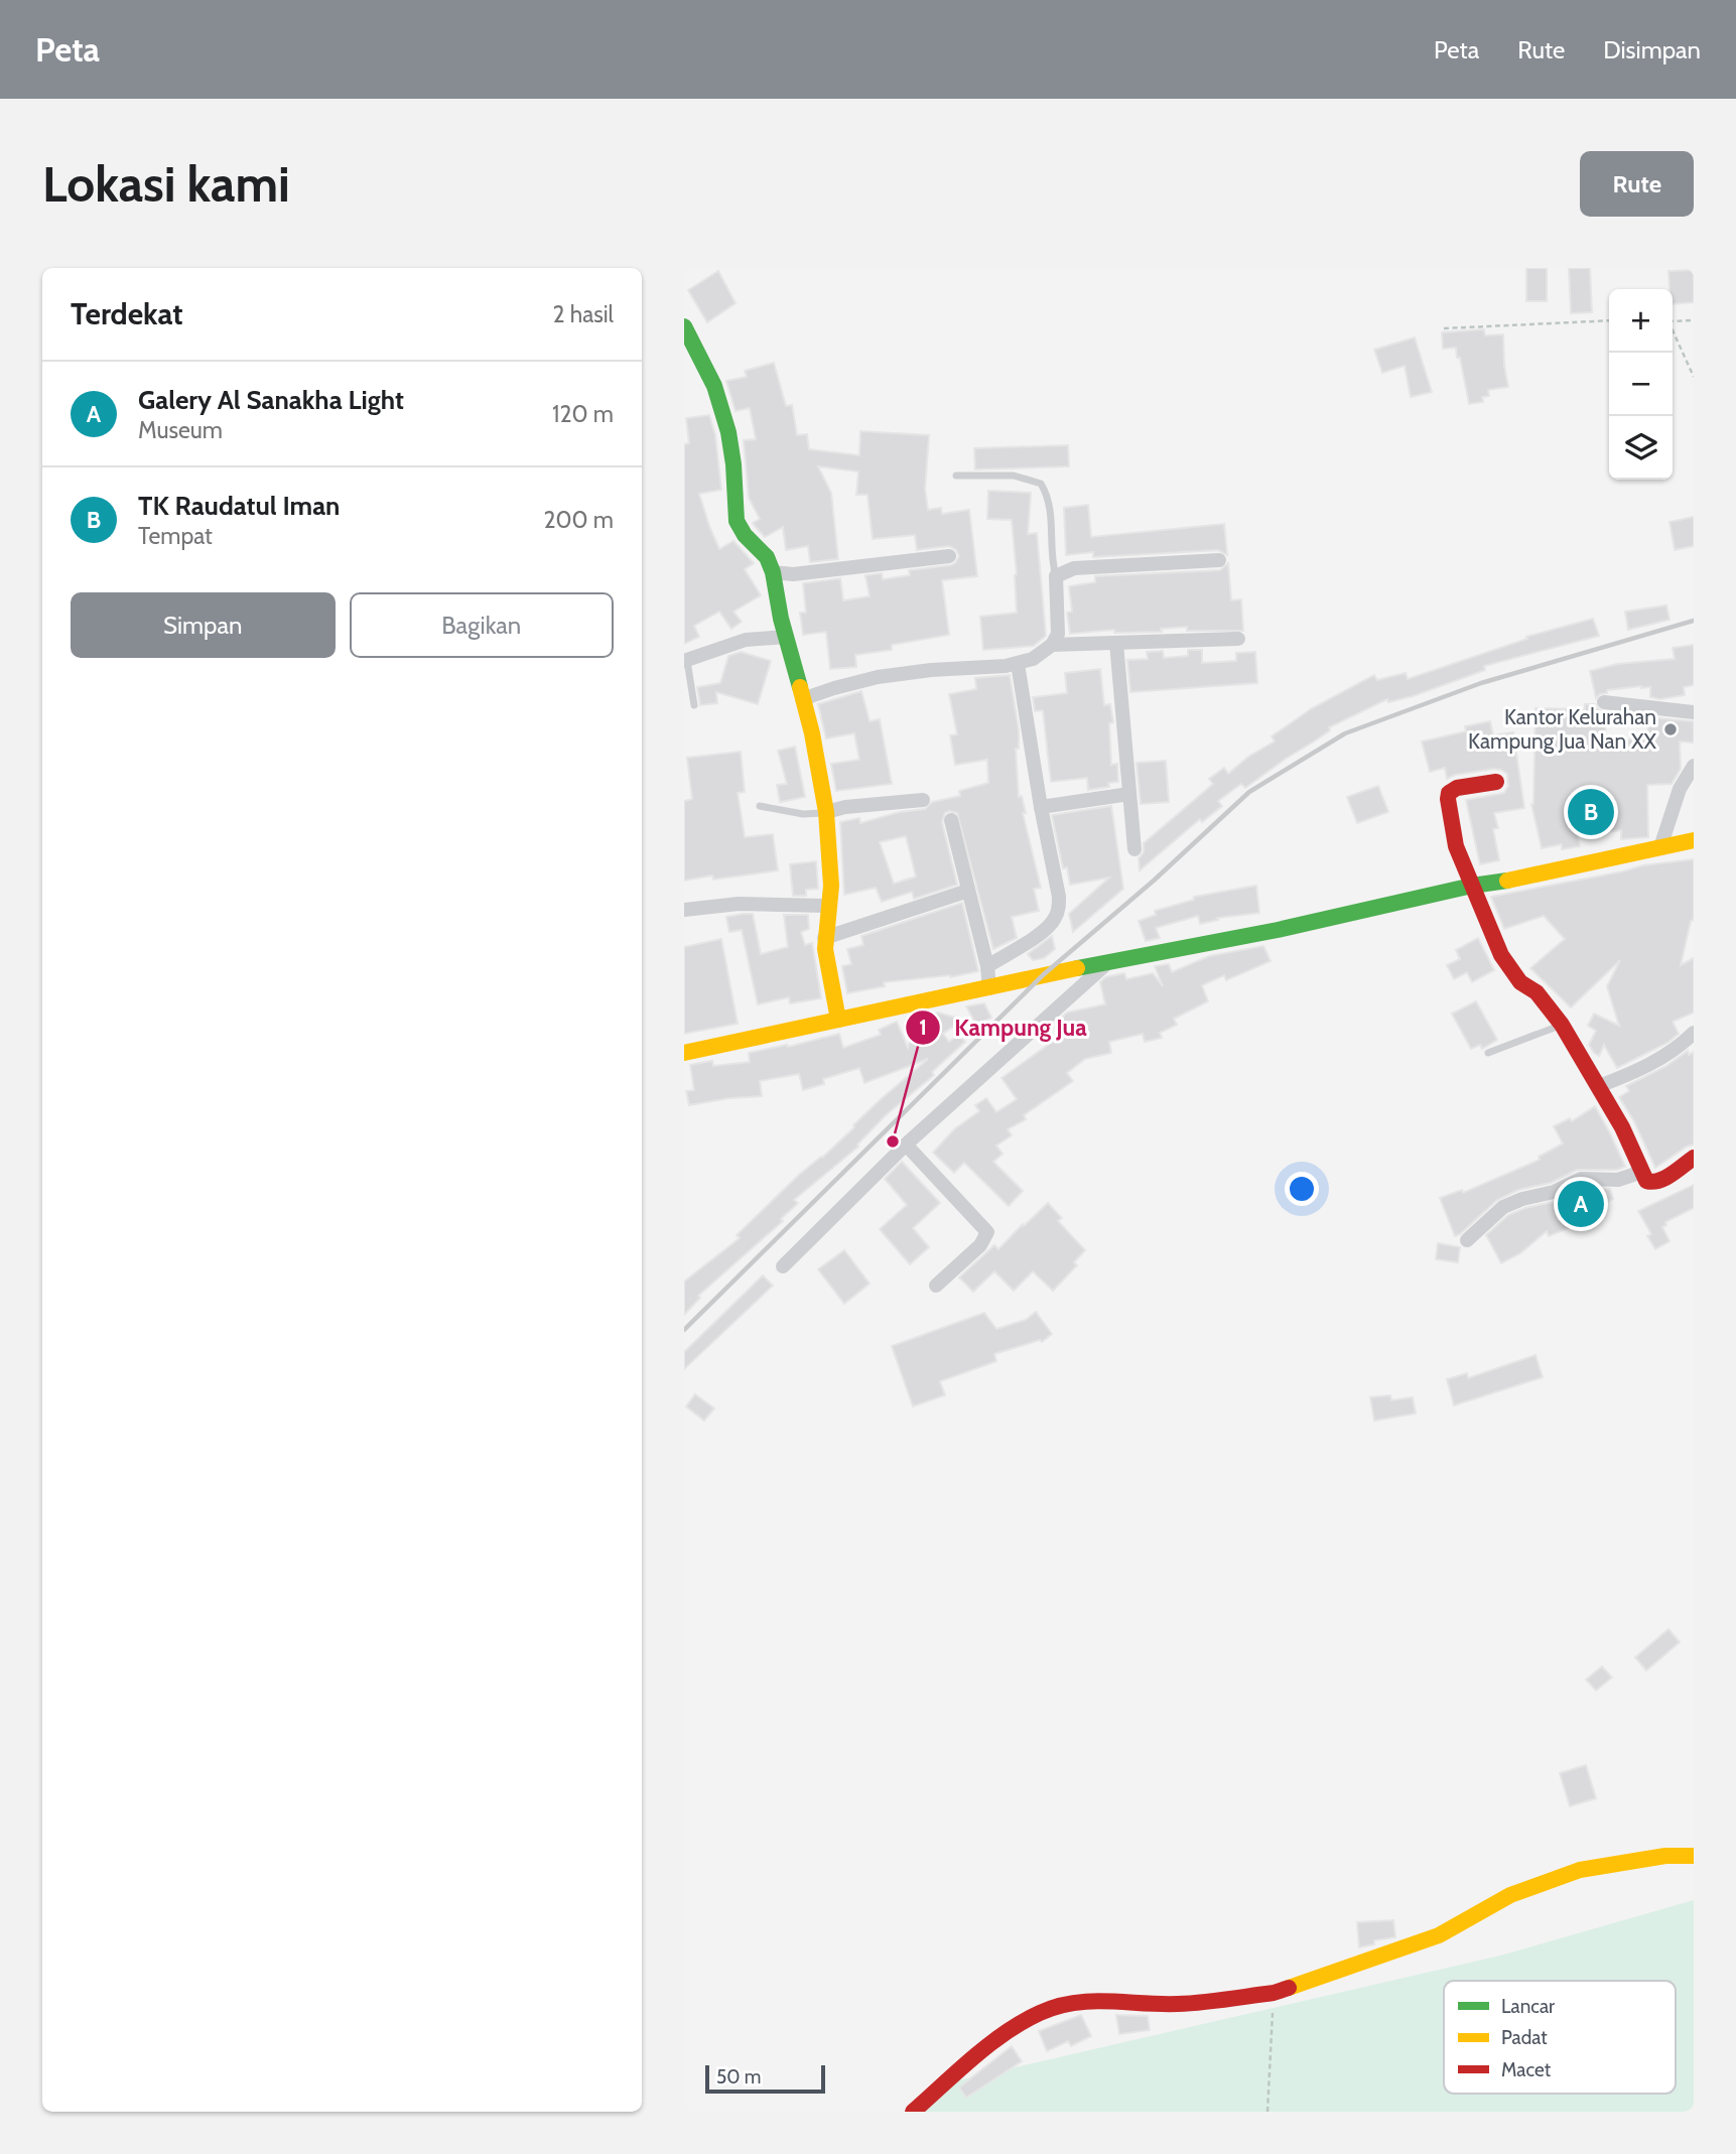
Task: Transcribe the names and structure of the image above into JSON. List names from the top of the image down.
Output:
{
  "places": ["Kantor Kelurahan Kampung Jua Nan XX", "Kampung Jua"],
  "legend": ["Lancar", "Padat", "Macet"],
  "scale_bar": "50 m",
  "page": {
    "header": "Peta",
    "nav": ["Peta", "Rute", "Disimpan"],
    "buttons": [
      "Rute",
      ["Simpan", "Bagikan"]
    ],
    "title": "Lokasi kami",
    "heading": ["Terdekat", "2 hasil"],
    "map_buttons": ["+", "−"],
    "list": [
      {
        "mark": "A",
        "name": "Galery Al Sanakha Light",
        "note": "Museum",
        "value": "120 m"
      },
      {
        "mark": "B",
        "name": "TK Raudatul Iman",
        "note": "Tempat",
        "value": "200 m"
      }
    ],
    "pins": ["B", "A"],
    "scale": "50 m"
  }
}
